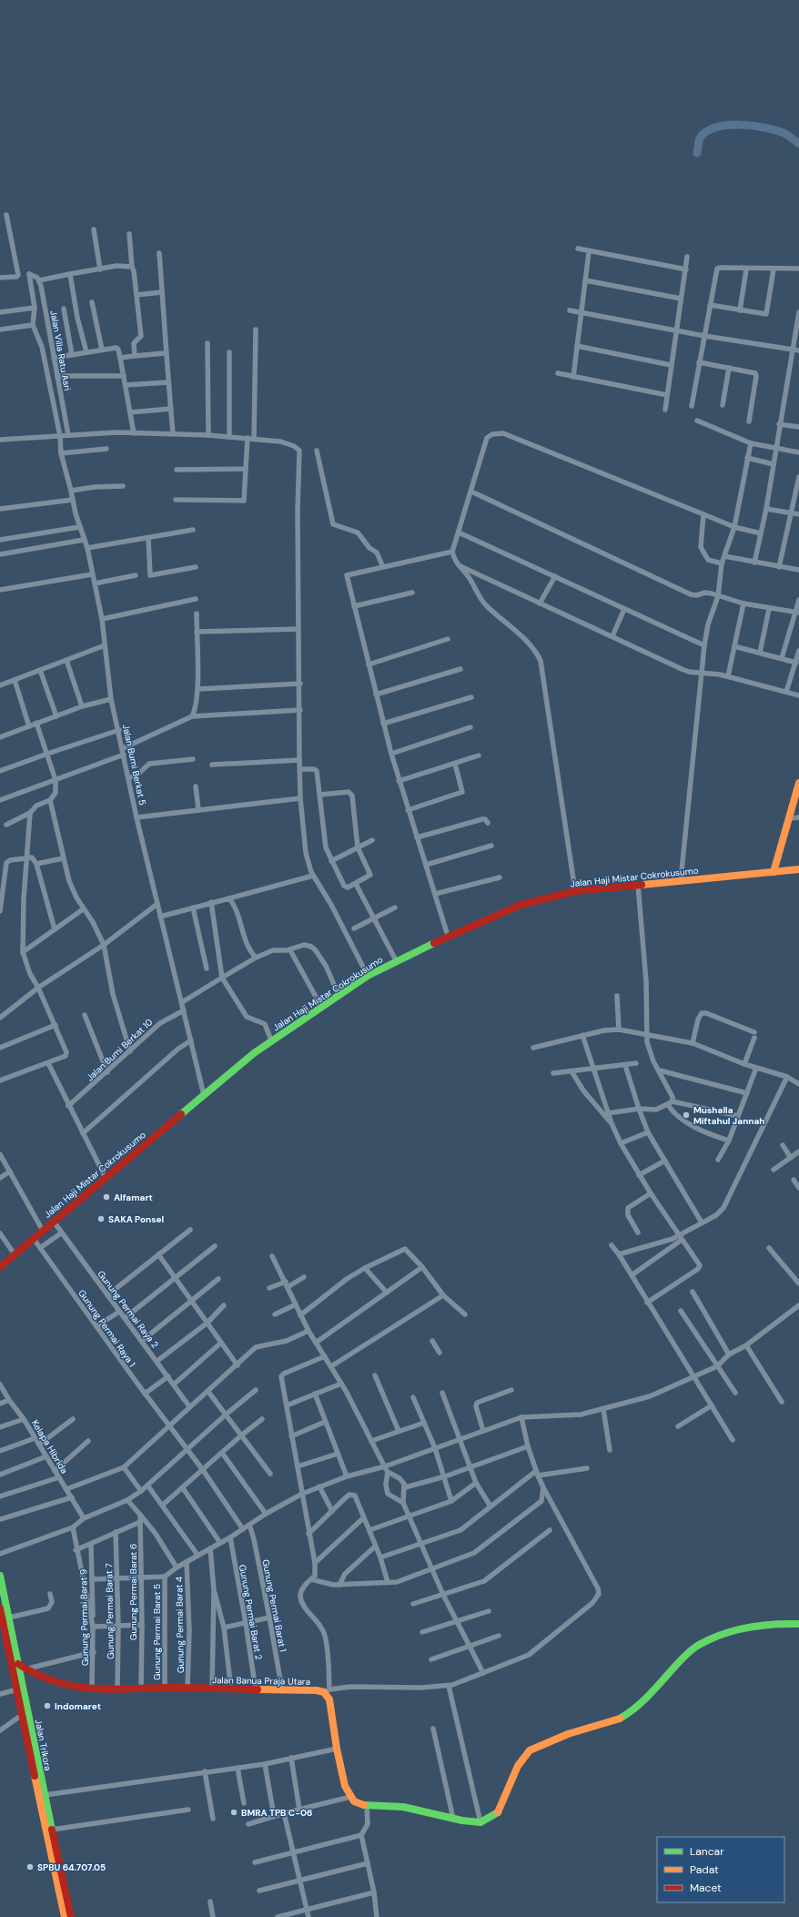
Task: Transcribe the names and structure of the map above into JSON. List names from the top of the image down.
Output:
{
  "streets": {
    "main road": ["Jalan Haji Mistar Cokrokusumo", "Jalan Banua Praja Utara", "Jalan Trikora"],
    "street": [
      "Jalan Villa Ratu Asri",
      "Jalan Bumi Berkat 5",
      "Jalan Bumi Berkat 10",
      "Gunung Permai Raya 2",
      "Gunung Permai Raya 1",
      "Kelapa Hibrida",
      "Gunung Permai Barat 6",
      "Gunung Permai Barat 1",
      "Gunung Permai Barat 7",
      "Gunung Permai Barat 2",
      "Gunung Permai Barat 9",
      "Gunung Permai Barat 4",
      "Gunung Permai Barat 5"
    ]
  },
  "crossings": [
    ["Jalan Bumi Berkat 5", "Jalan Haji Mistar Cokrokusumo"],
    ["Jalan Bumi Berkat 5", "Jalan Bumi Berkat 10"],
    ["Jalan Haji Mistar Cokrokusumo", "Gunung Permai Raya 2"],
    ["Jalan Haji Mistar Cokrokusumo", "Gunung Permai Raya 1"],
    ["Gunung Permai Barat 6", "Jalan Banua Praja Utara"],
    ["Gunung Permai Barat 1", "Jalan Banua Praja Utara"],
    ["Gunung Permai Barat 7", "Jalan Banua Praja Utara"],
    ["Gunung Permai Barat 2", "Jalan Banua Praja Utara"],
    ["Gunung Permai Barat 9", "Jalan Banua Praja Utara"],
    ["Gunung Permai Barat 4", "Jalan Banua Praja Utara"],
    ["Gunung Permai Barat 5", "Jalan Banua Praja Utara"],
    ["Jalan Banua Praja Utara", "Jalan Trikora"]
  ],
  "places": [
    "Mushalla Miftahul Jannah",
    "Alfamart",
    "SAKA Ponsel",
    "Indomaret",
    "BMRA TPB C-06",
    "SPBU 64.707.05"
  ],
  "legend": ["Lancar", "Padat", "Macet"]
}
